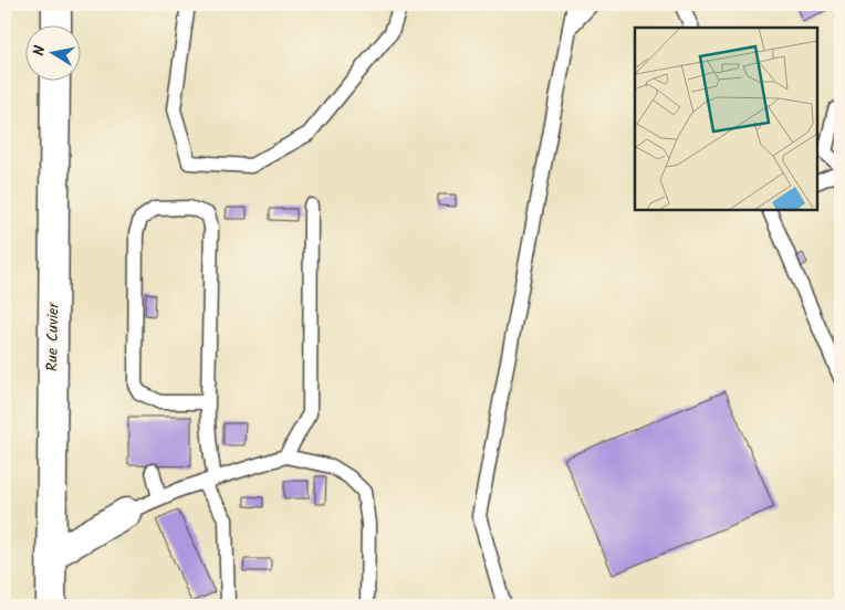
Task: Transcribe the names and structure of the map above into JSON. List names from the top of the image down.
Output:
{
  "streets": {
    "street": ["Rue Cuvier"]
  },
  "north": "left"
}
